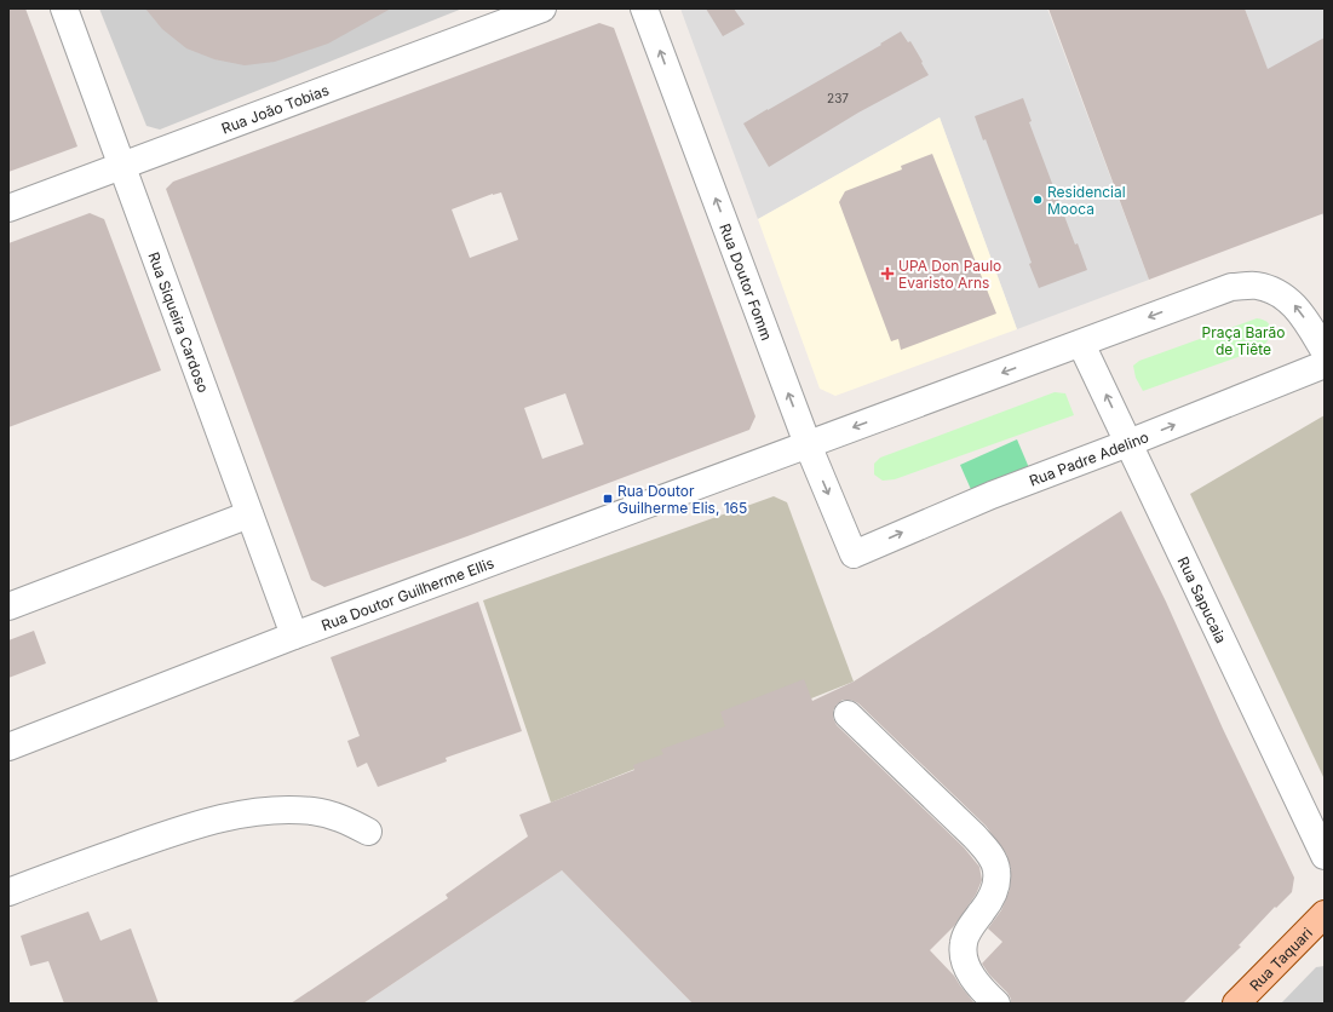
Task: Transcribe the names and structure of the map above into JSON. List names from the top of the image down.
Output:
{
  "streets": {
    "main road": ["Rua Taquari"],
    "street": [
      "Rua João Tobias",
      "Rua Doutor Fomm",
      "Rua Siqueira Cardoso",
      "Rua Padre Adelino",
      "Rua Doutor Guilherme Ellis",
      "Rua Sapucaia"
    ]
  },
  "crossings": [
    ["Rua João Tobias", "Rua Siqueira Cardoso"],
    ["Rua Doutor Fomm", "Rua Padre Adelino"],
    ["Rua Doutor Fomm", "Rua Doutor Guilherme Ellis"],
    ["Rua Siqueira Cardoso", "Rua Doutor Guilherme Ellis"],
    ["Rua Padre Adelino", "Rua Sapucaia"]
  ],
  "parks": ["Praça Barão de Tiête"],
  "places": {
    "other": ["Residencial Mooca"],
    "health": ["UPA Don Paulo Evaristo Arns"],
    "transit": ["Rua Doutor Guilherme Elis, 165"]
  },
  "house_numbers": ["237"]
}
